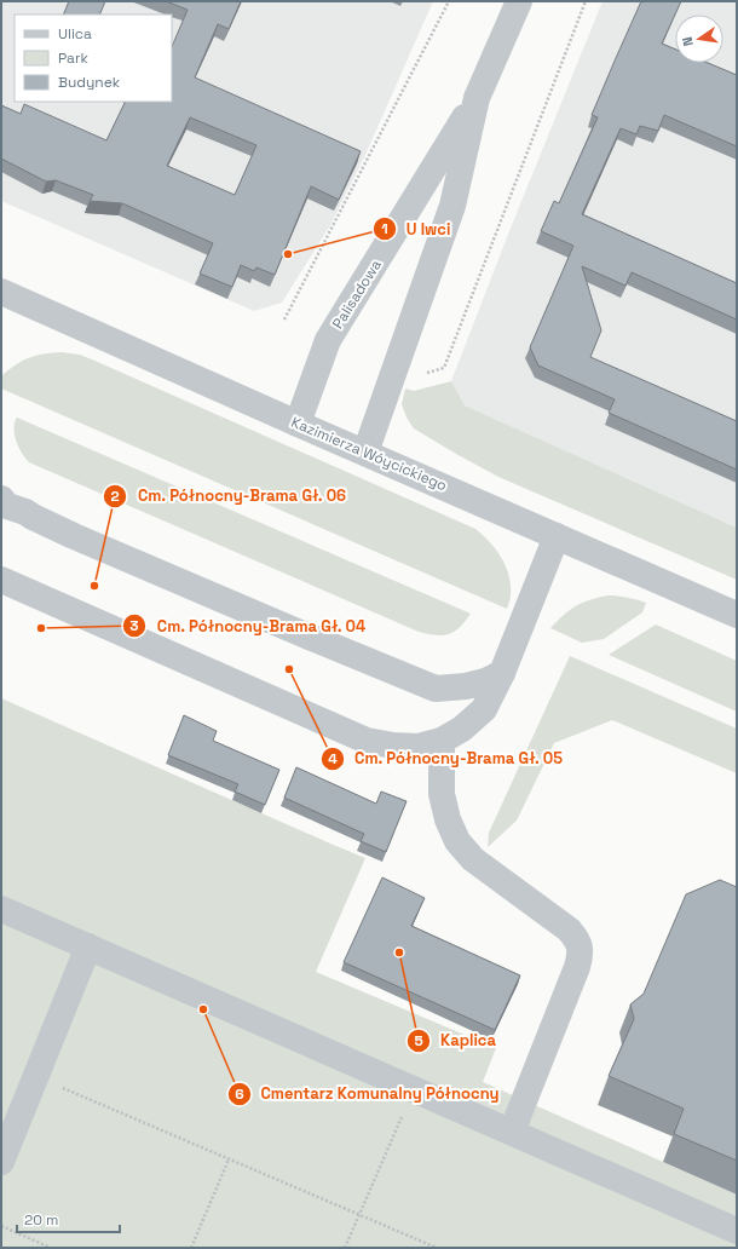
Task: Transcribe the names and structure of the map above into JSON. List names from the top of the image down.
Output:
{
  "streets": {
    "street": ["Palisadowa", "Kazimierza Wóycickiego"]
  },
  "crossings": [
    ["Palisadowa", "Kazimierza Wóycickiego"]
  ],
  "places": [
    "U Iwci",
    "Cm. Północny-Brama Gł. 06",
    "Cm. Północny-Brama Gł. 04",
    "Cm. Północny-Brama Gł. 05",
    "Kaplica",
    "Cmentarz Komunalny Północny"
  ],
  "legend": ["Ulica", "Park", "Budynek"],
  "scale_bar": "20 m",
  "north": "left"
}
